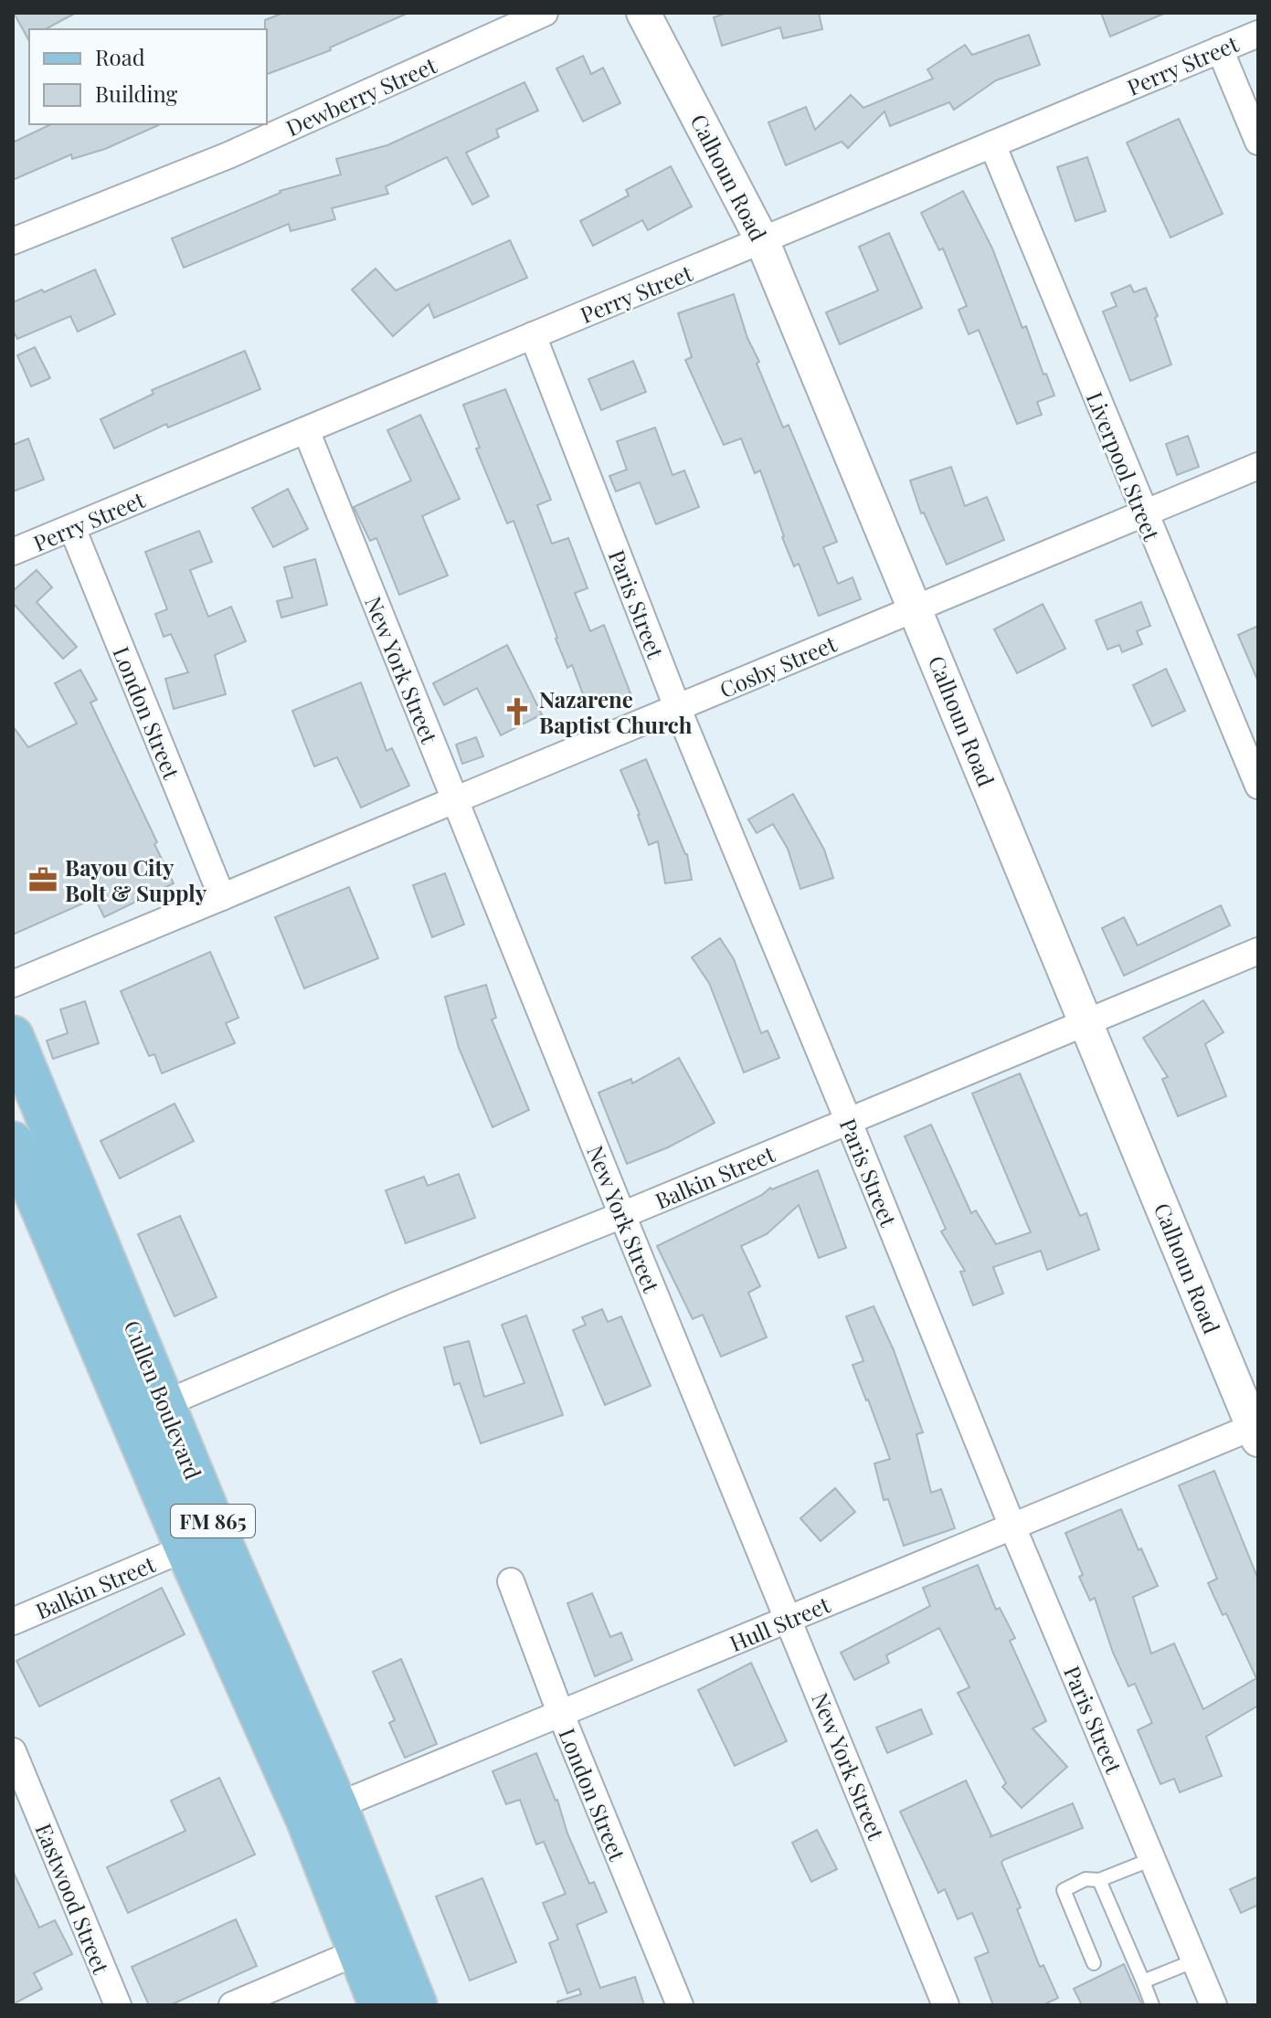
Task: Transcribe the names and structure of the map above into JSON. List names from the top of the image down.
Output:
{
  "streets": {
    "main road": ["Cullen Boulevard", "FM 865"],
    "street": [
      "Perry Street",
      "Dewberry Street",
      "Calhoun Road",
      "Liverpool Street",
      "Paris Street",
      "Cosby Street",
      "New York Street",
      "London Street",
      "Balkin Street",
      "Hull Street",
      "Eastwood Street"
    ]
  },
  "crossings": [
    ["Perry Street", "Calhoun Road"],
    ["Perry Street", "Liverpool Street"],
    ["Perry Street", "Paris Street"],
    ["Perry Street", "New York Street"],
    ["Perry Street", "London Street"],
    ["Calhoun Road", "Cosby Street"],
    ["Calhoun Road", "Balkin Street"],
    ["Calhoun Road", "Hull Street"],
    ["Liverpool Street", "Cosby Street"],
    ["Paris Street", "Cosby Street"],
    ["Paris Street", "Balkin Street"],
    ["Paris Street", "Hull Street"],
    ["Cosby Street", "New York Street"],
    ["Cosby Street", "London Street"],
    ["New York Street", "Balkin Street"],
    ["New York Street", "Hull Street"],
    ["London Street", "Hull Street"],
    ["Balkin Street", "Cullen Boulevard"],
    ["Cullen Boulevard", "Hull Street"]
  ],
  "places": {
    "church": ["Nazarene Baptist Church"],
    "office": ["Bayou City Bolt & Supply"]
  },
  "legend": ["Road", "Building"]
}
